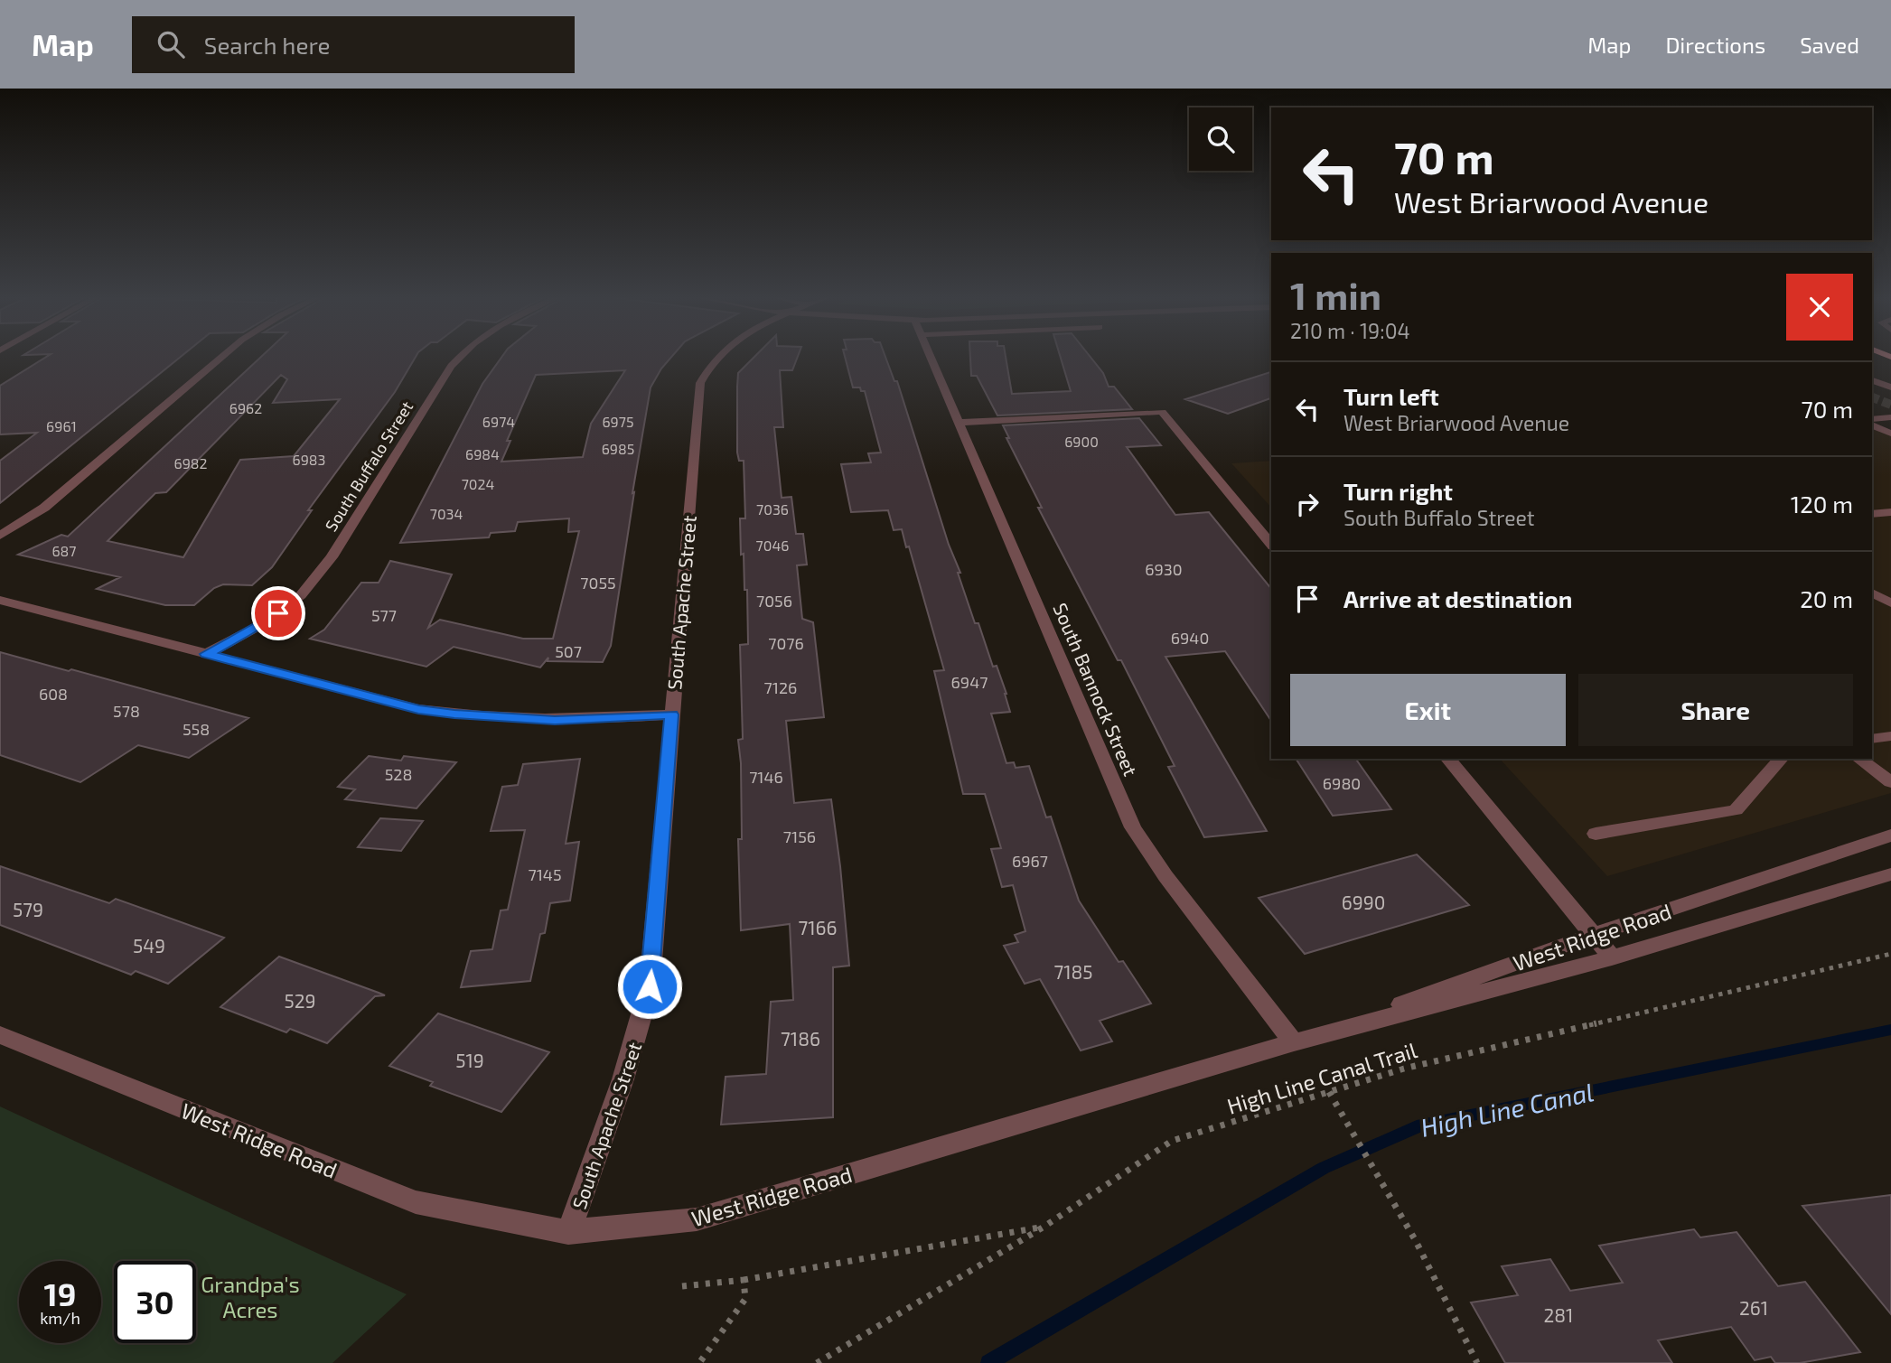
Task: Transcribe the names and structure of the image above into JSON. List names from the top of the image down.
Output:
{
  "streets": {
    "street": [
      "South Buffalo Street",
      "South Apache Street",
      "South Bannock Street",
      "West Ridge Road"
    ],
    "path": ["High Line Canal Trail"]
  },
  "crossings": [
    ["South Apache Street", "West Ridge Road"],
    ["South Bannock Street", "West Ridge Road"]
  ],
  "water": ["High Line Canal"],
  "parks": ["Grandpa's Acres"],
  "house_numbers": [
    "6962",
    "6974",
    "6975",
    "6961",
    "6900",
    "6985",
    "6984",
    "6983",
    "6982",
    "7024",
    "7036",
    "7034",
    "7046",
    "687",
    "6930",
    "7055",
    "7056",
    "577",
    "6940",
    "7076",
    "507",
    "6947",
    "7126",
    "608",
    "578",
    "558",
    "528",
    "7146",
    "6980",
    "7156",
    "6967",
    "7145",
    "6990",
    "579",
    "7166",
    "549",
    "7185",
    "529",
    "7186",
    "519",
    "261",
    "281"
  ],
  "page": {
    "header": "Map",
    "search": "Search here",
    "nav": ["Map", "Directions", "Saved"],
    "turn": ["70 m", "West Briarwood Avenue"],
    "heading": ["1 min", "210 m · 19:04"],
    "list": [
      {
        "name": "Turn left",
        "note": "West Briarwood Avenue",
        "value": "70 m"
      },
      {
        "name": "Turn right",
        "note": "South Buffalo Street",
        "value": "120 m"
      },
      {
        "name": "Arrive at destination",
        "value": "20 m"
      }
    ],
    "buttons": ["Exit", "Share"],
    "speed": "19 km/h",
    "limit": "30"
  }
}
